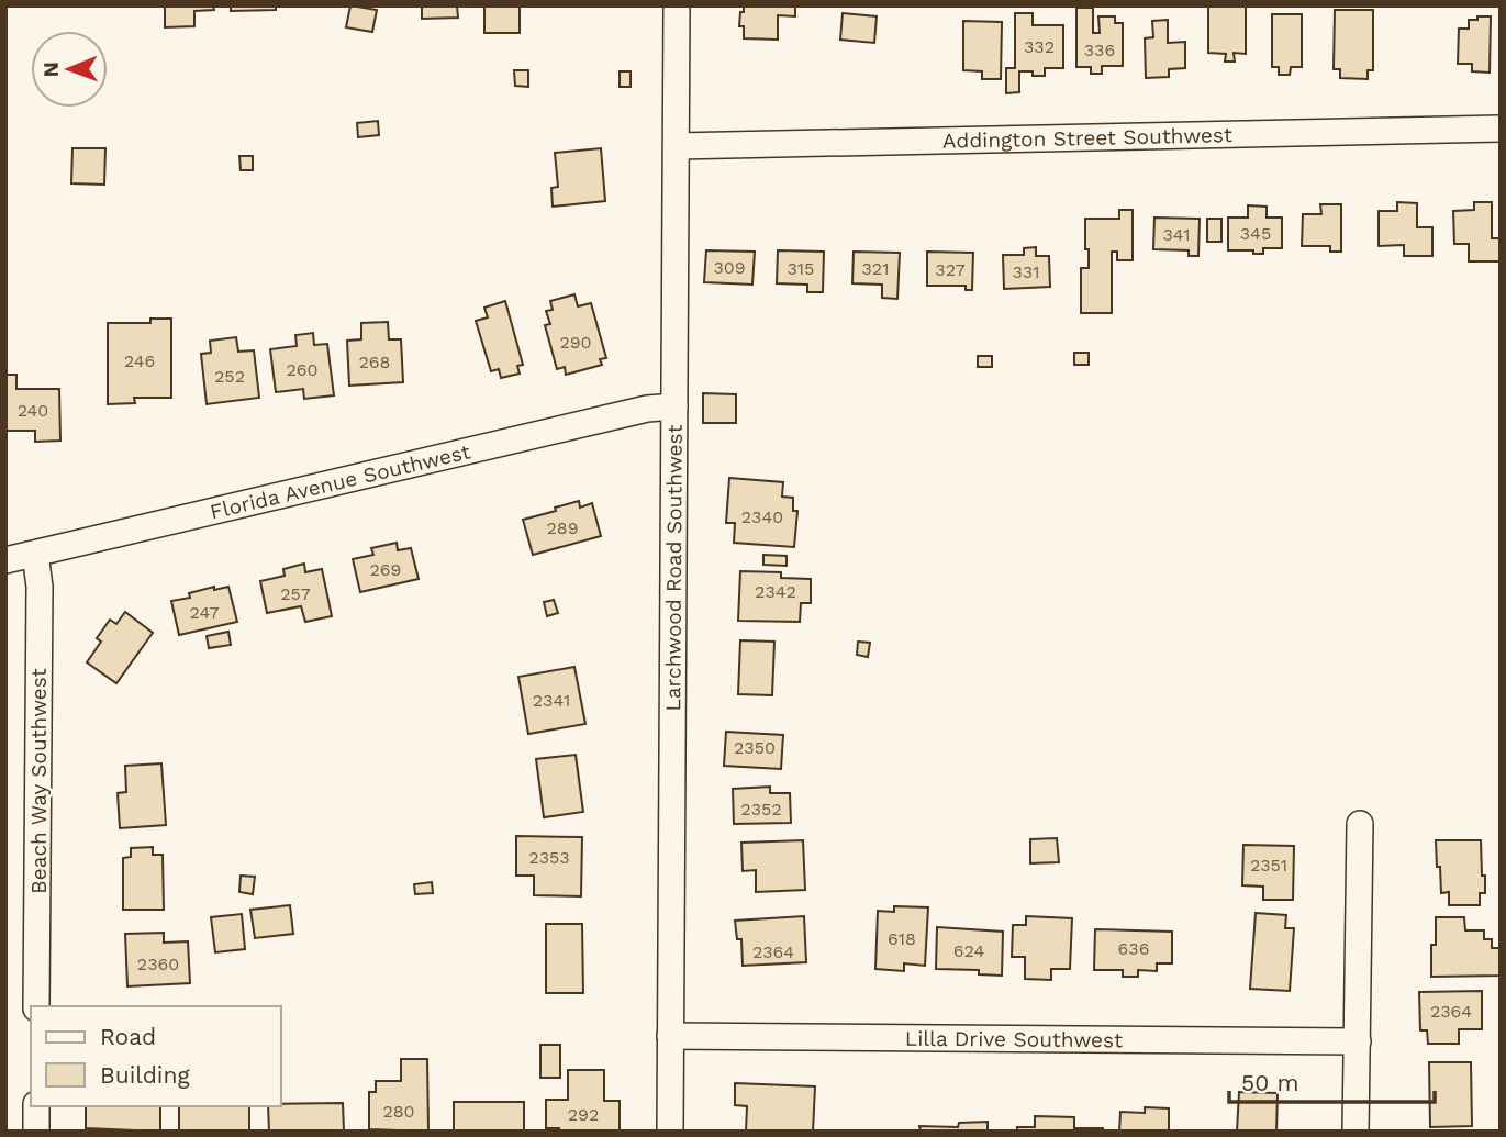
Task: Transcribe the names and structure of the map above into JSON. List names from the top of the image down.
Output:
{
  "streets": {
    "street": [
      "Addington Street Southwest",
      "Florida Avenue Southwest",
      "Larchwood Road Southwest",
      "Beach Way Southwest",
      "Lilla Drive Southwest"
    ]
  },
  "crossings": [
    ["Addington Street Southwest", "Larchwood Road Southwest"],
    ["Florida Avenue Southwest", "Larchwood Road Southwest"],
    ["Florida Avenue Southwest", "Beach Way Southwest"],
    ["Larchwood Road Southwest", "Lilla Drive Southwest"]
  ],
  "house_numbers": [
    "332",
    "336",
    "345",
    "341",
    "309",
    "315",
    "321",
    "327",
    "331",
    "290",
    "246",
    "268",
    "260",
    "252",
    "240",
    "2340",
    "289",
    "269",
    "2342",
    "257",
    "247",
    "2341",
    "2350",
    "2352",
    "2353",
    "2351",
    "618",
    "636",
    "624",
    "2364",
    "2360",
    "2364",
    "280",
    "292"
  ],
  "legend": ["Road", "Building"],
  "scale_bar": "50 m",
  "north": "left"
}
